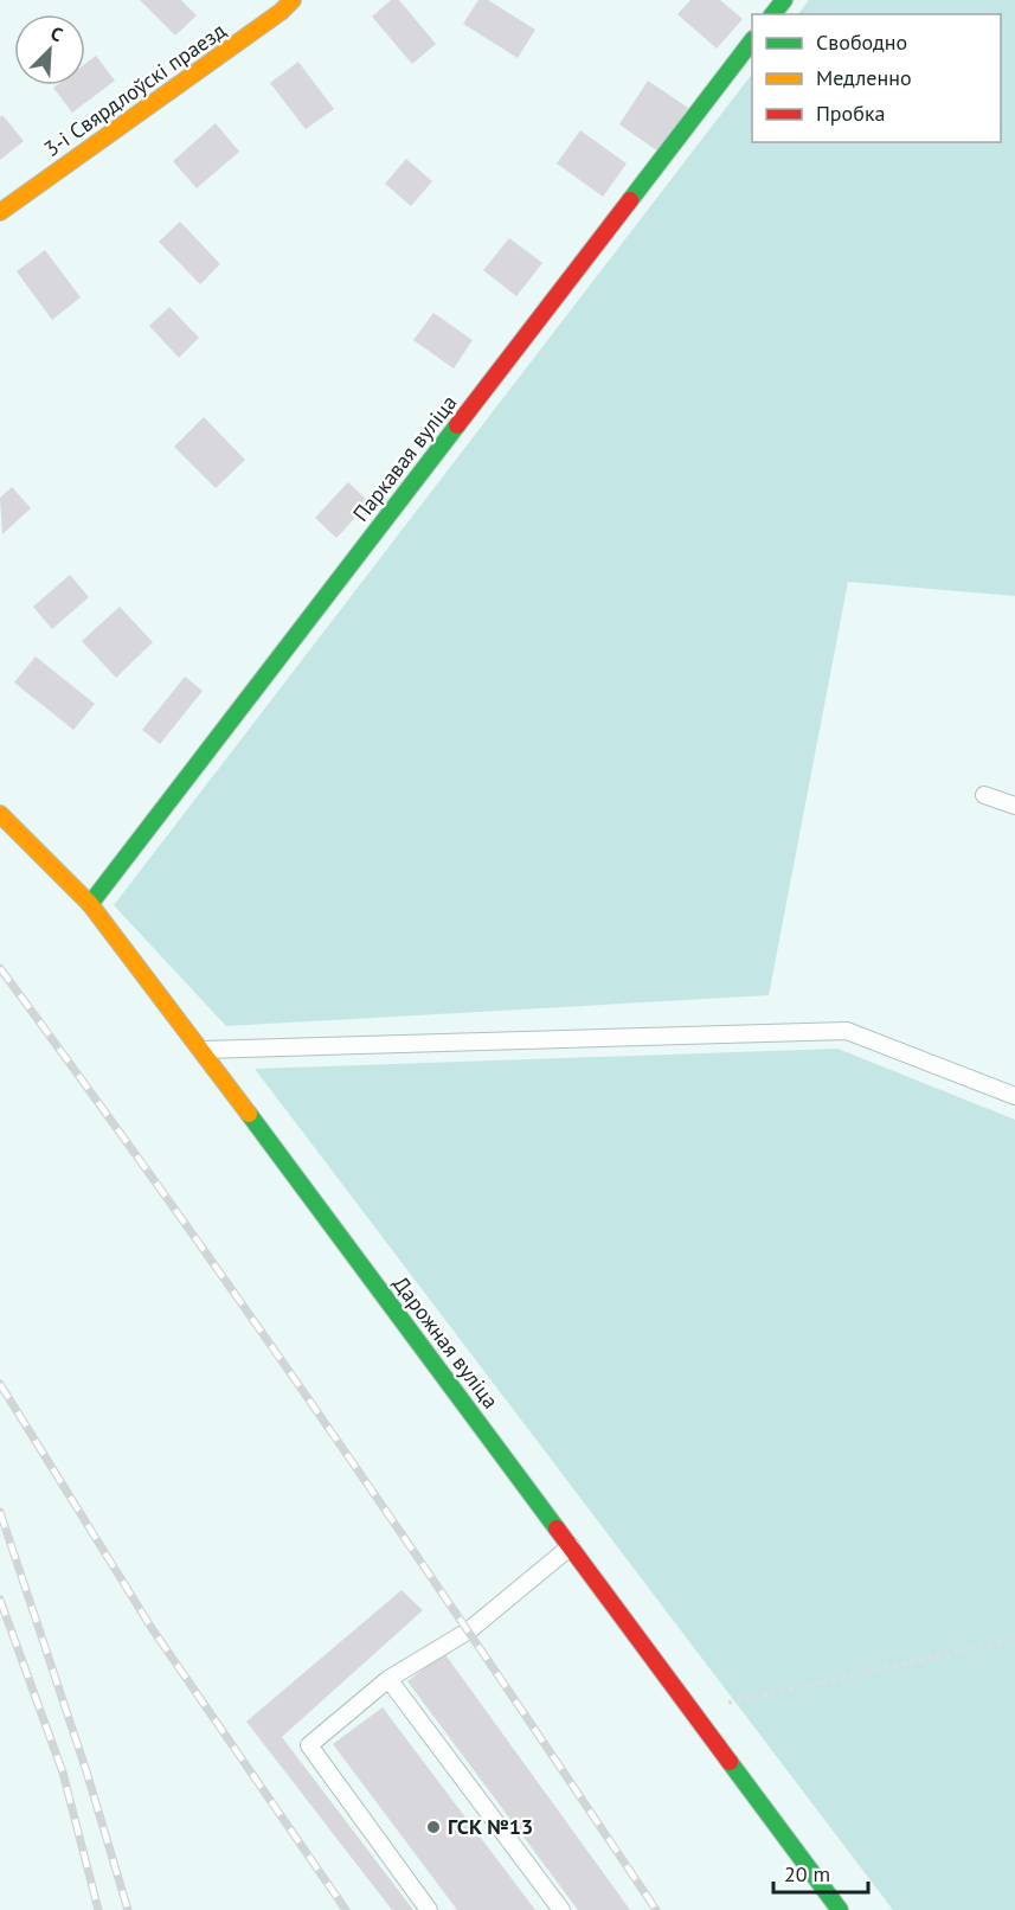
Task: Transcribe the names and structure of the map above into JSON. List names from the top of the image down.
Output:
{
  "streets": {
    "street": ["3-і Свярдлоўскі праезд", "Паркавая вуліца", "Дарожная вуліца"]
  },
  "crossings": [
    ["Паркавая вуліца", "Дарожная вуліца"]
  ],
  "places": ["ГСК №13"],
  "legend": ["Свободно", "Медленно", "Пробка"],
  "scale_bar": "20 m",
  "north": "top right"
}
